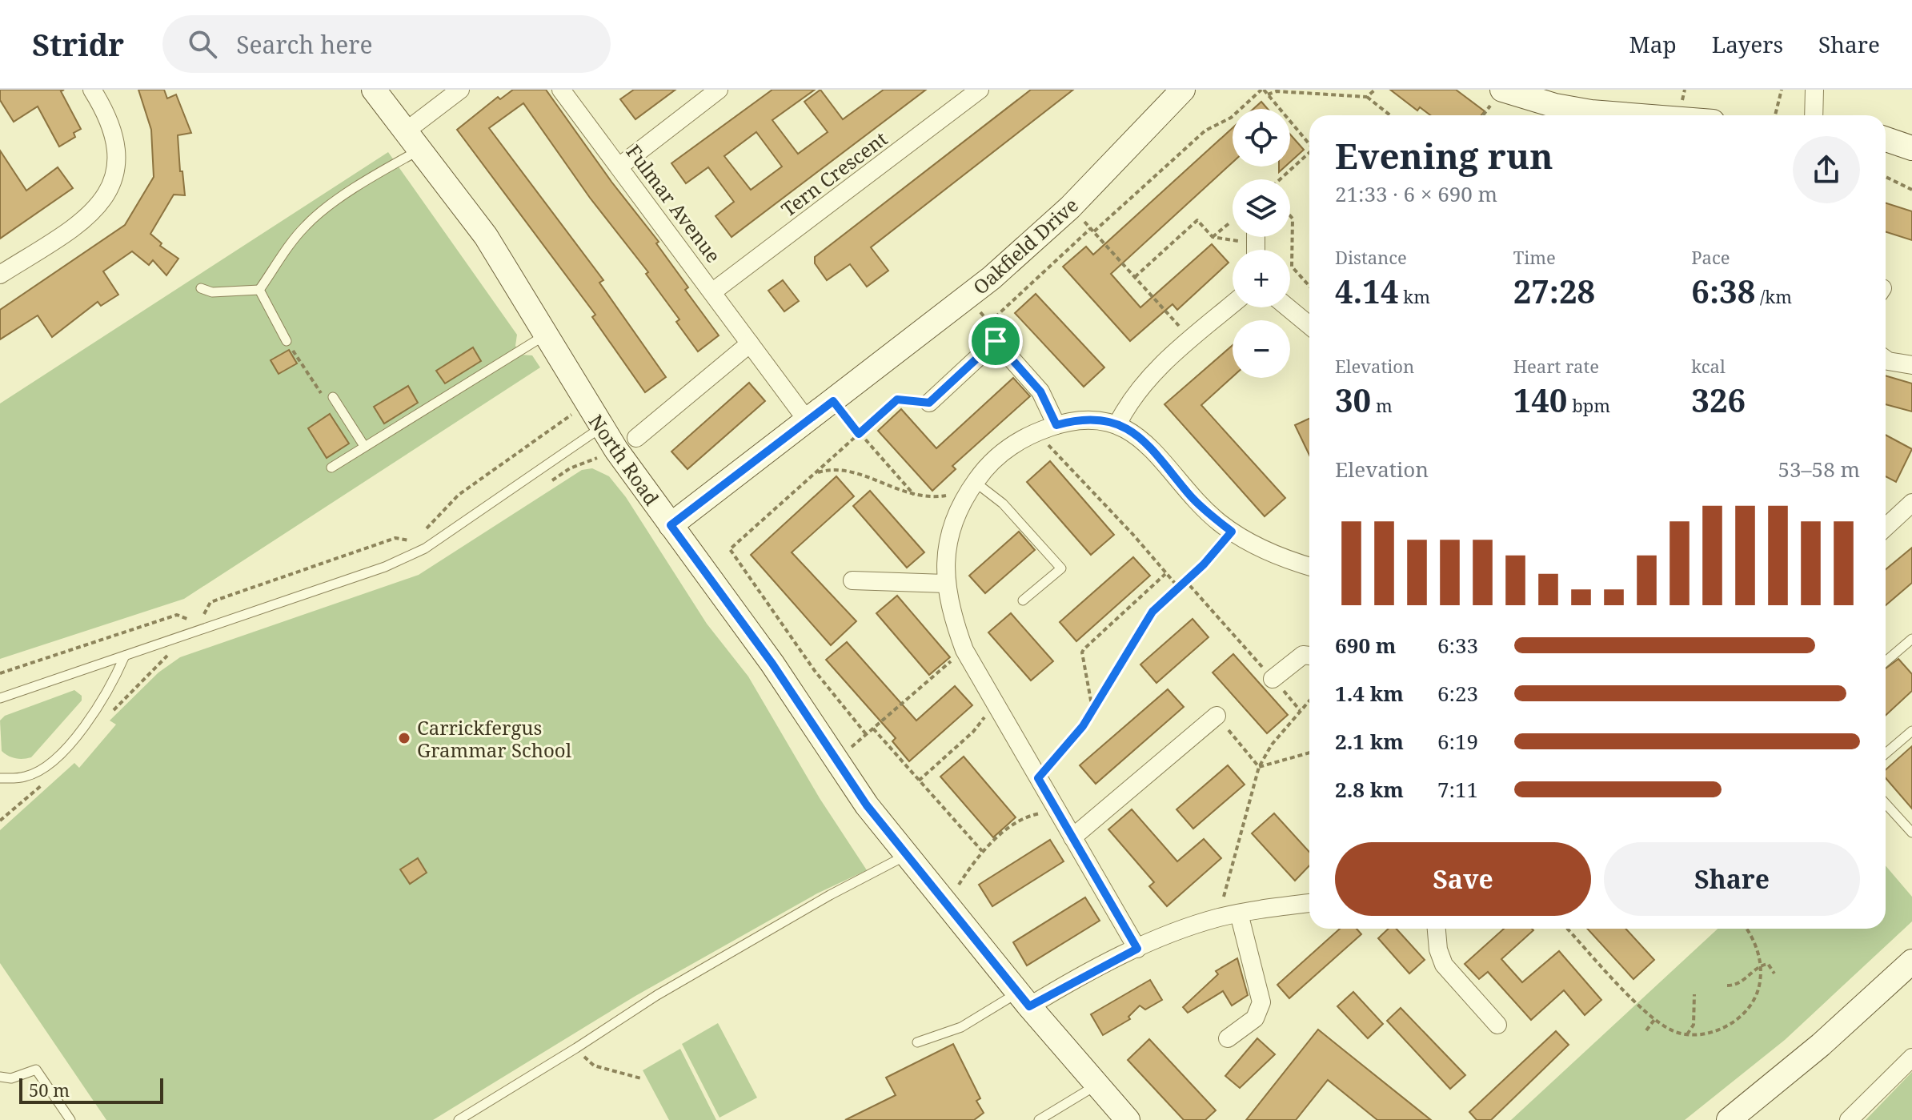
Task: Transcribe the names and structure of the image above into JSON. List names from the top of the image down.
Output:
{
  "streets": {
    "street": [
      "Tern Crescent",
      "Fulmar Avenue",
      "Oakfield Drive",
      "North Road"
    ]
  },
  "crossings": [
    ["Tern Crescent", "Fulmar Avenue"],
    ["Fulmar Avenue", "Oakfield Drive"],
    ["Oakfield Drive", "North Road"]
  ],
  "places": ["Carrickfergus Grammar School"],
  "scale_bar": "50 m",
  "page": {
    "header": "Stridr",
    "search": "Search here",
    "nav": ["Map", "Layers", "Share"],
    "map_buttons": ["+", "−"],
    "heading": ["Evening run", "21:33 · 6 × 690 m"],
    "stats": [
      ["Distance", "4.14 km"],
      ["Time", "27:28"],
      ["Pace", "6:38 /km"],
      ["Elevation", "30 m"],
      ["Heart rate", "140 bpm"],
      ["kcal", "326"]
    ],
    "chart": ["Elevation", "53–58 m"],
    "list": [
      {
        "name": "690 m",
        "note": "6:33"
      },
      {
        "name": "1.4 km",
        "note": "6:23"
      },
      {
        "name": "2.1 km",
        "note": "6:19"
      },
      {
        "name": "2.8 km",
        "note": "7:11"
      }
    ],
    "buttons": ["Save", "Share"],
    "scale": "50 m"
  }
}
